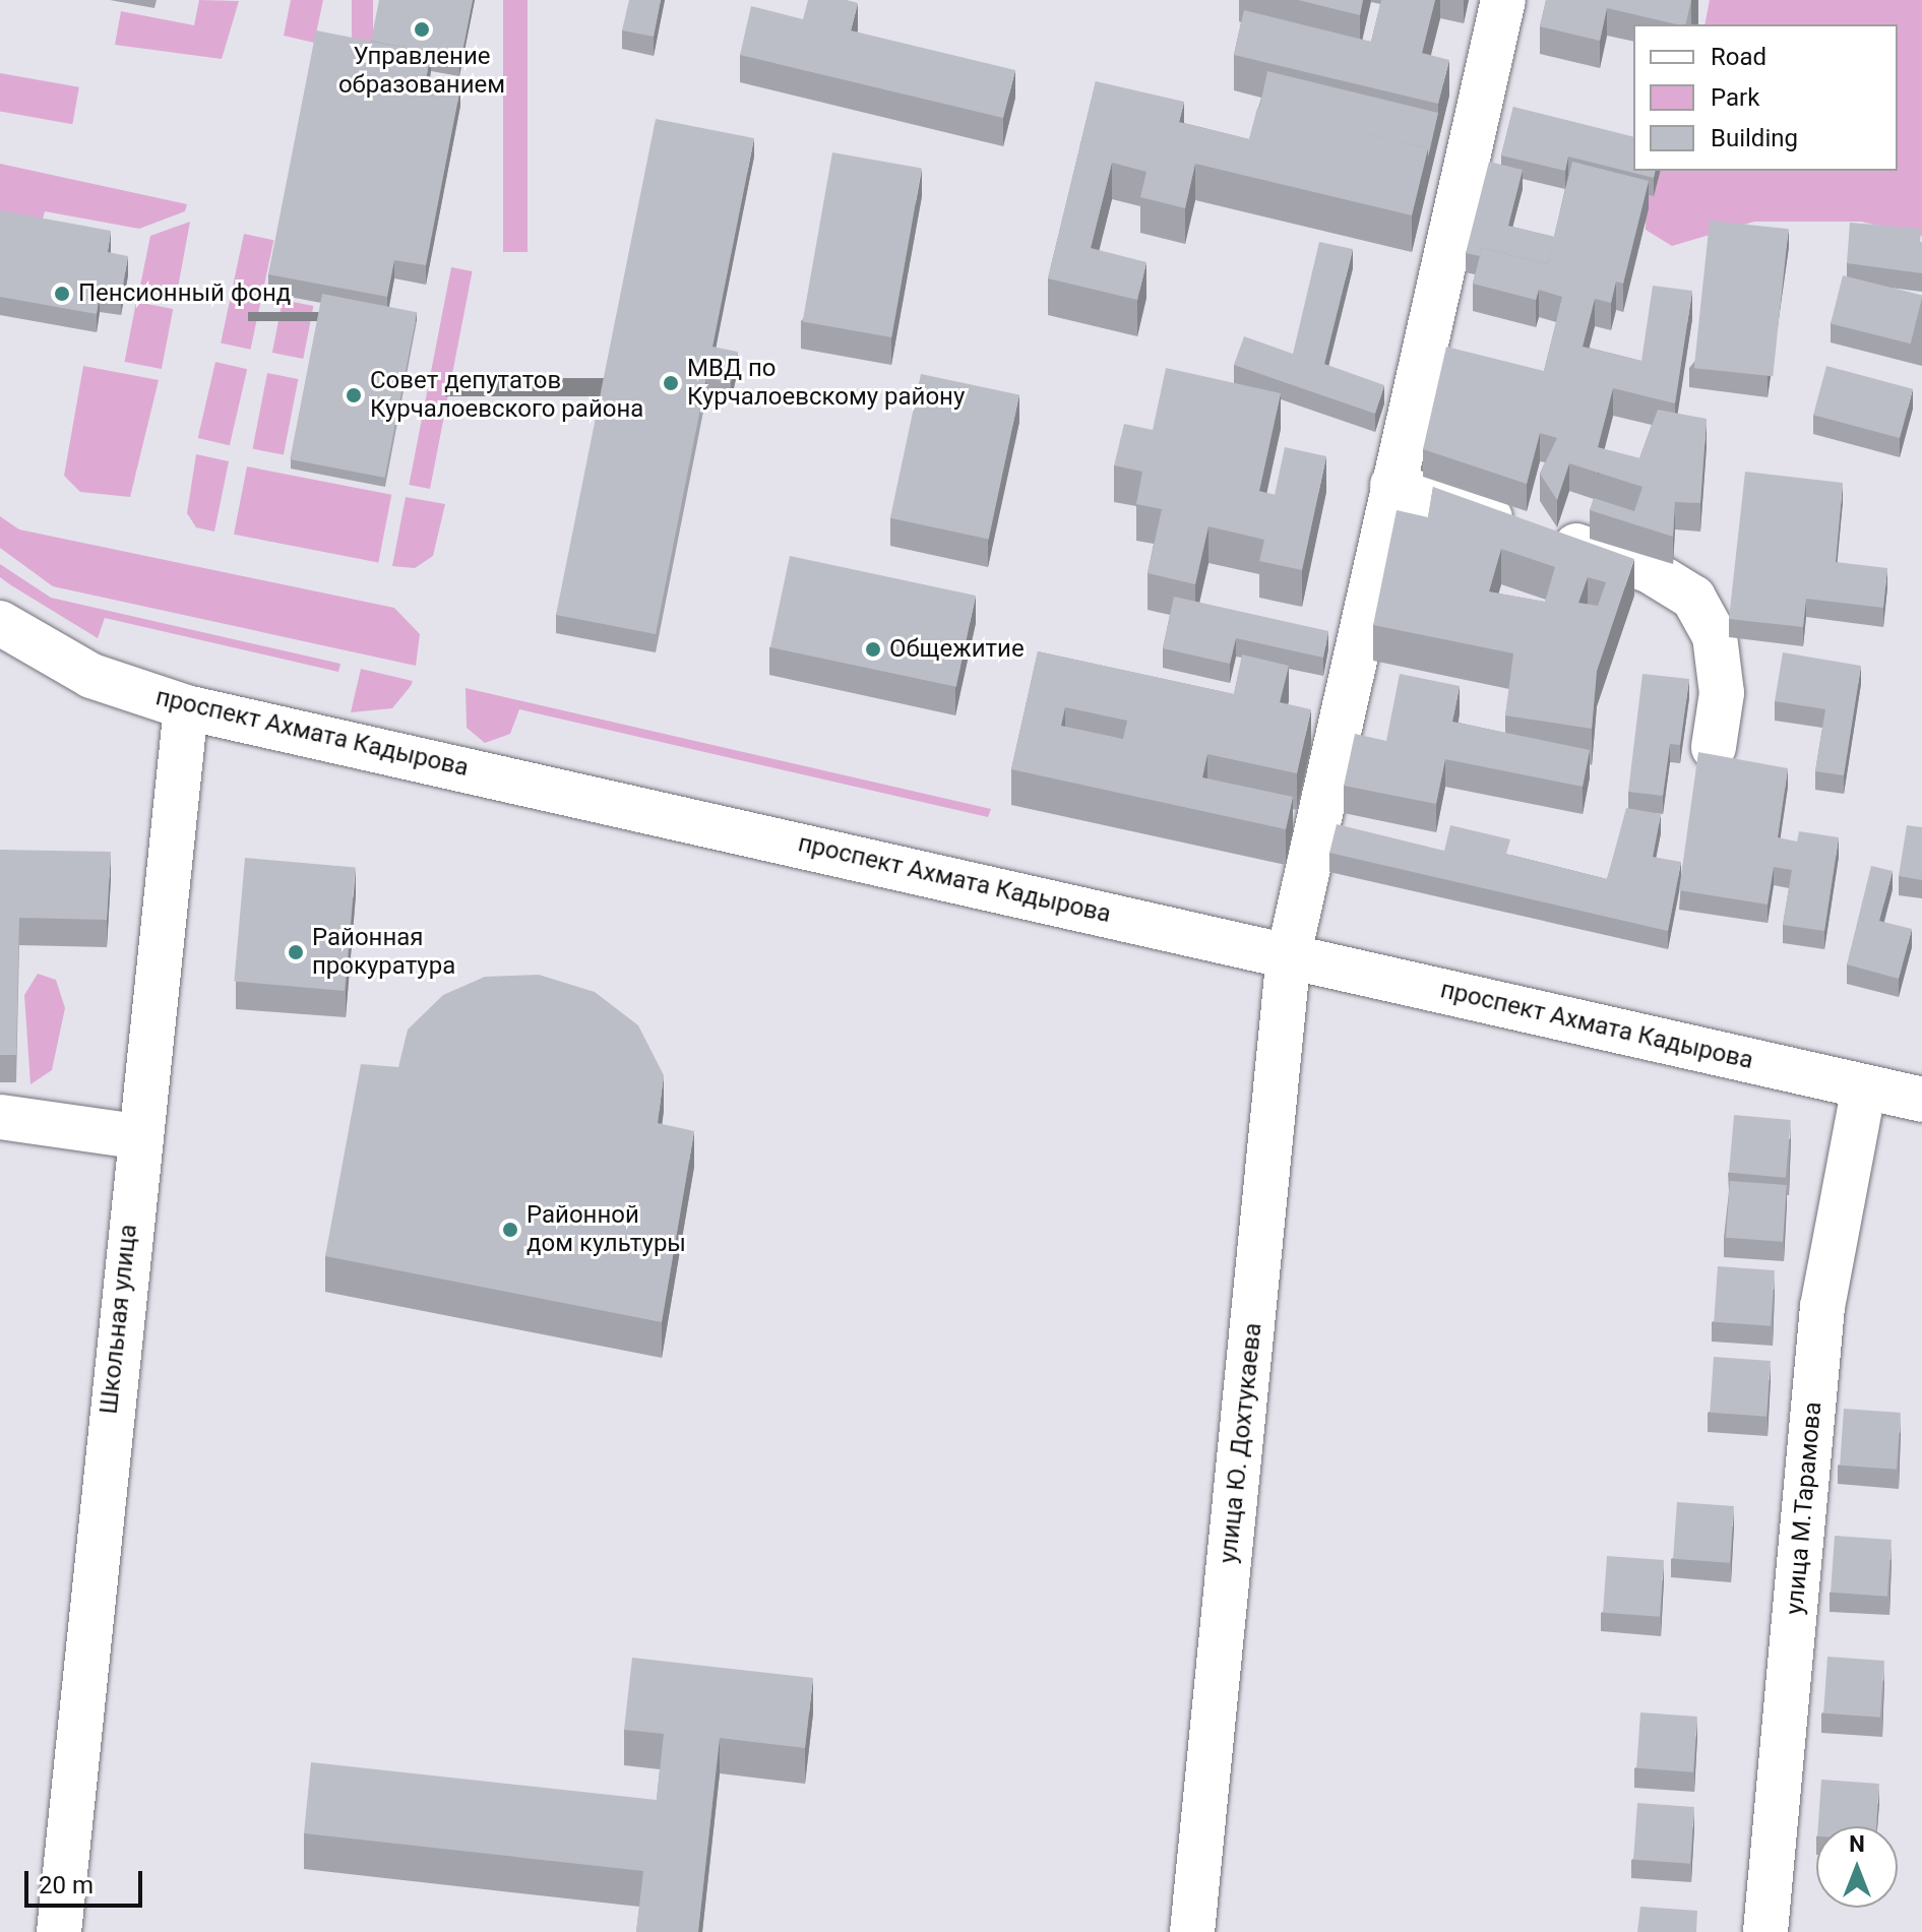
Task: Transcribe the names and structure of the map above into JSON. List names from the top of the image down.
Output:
{
  "streets": {
    "street": [
      "проспект Ахмата Кадырова",
      "Школьная улица",
      "улица Ю. Дохтукаева",
      "улица М.Тарамова"
    ]
  },
  "crossings": [
    ["проспект Ахмата Кадырова", "Школьная улица"],
    ["проспект Ахмата Кадырова", "улица Ю. Дохтукаева"],
    ["проспект Ахмата Кадырова", "улица М.Тарамова"]
  ],
  "places": [
    "Управление образованием",
    "Пенсионный фонд",
    "МВД по Курчалоевскому району",
    "Совет депутатов Курчалоевского района",
    "Общежитие",
    "Районная прокуратура",
    "Районной дом культуры"
  ],
  "legend": ["Road", "Park", "Building"],
  "scale_bar": "20 m",
  "north": "top"
}
